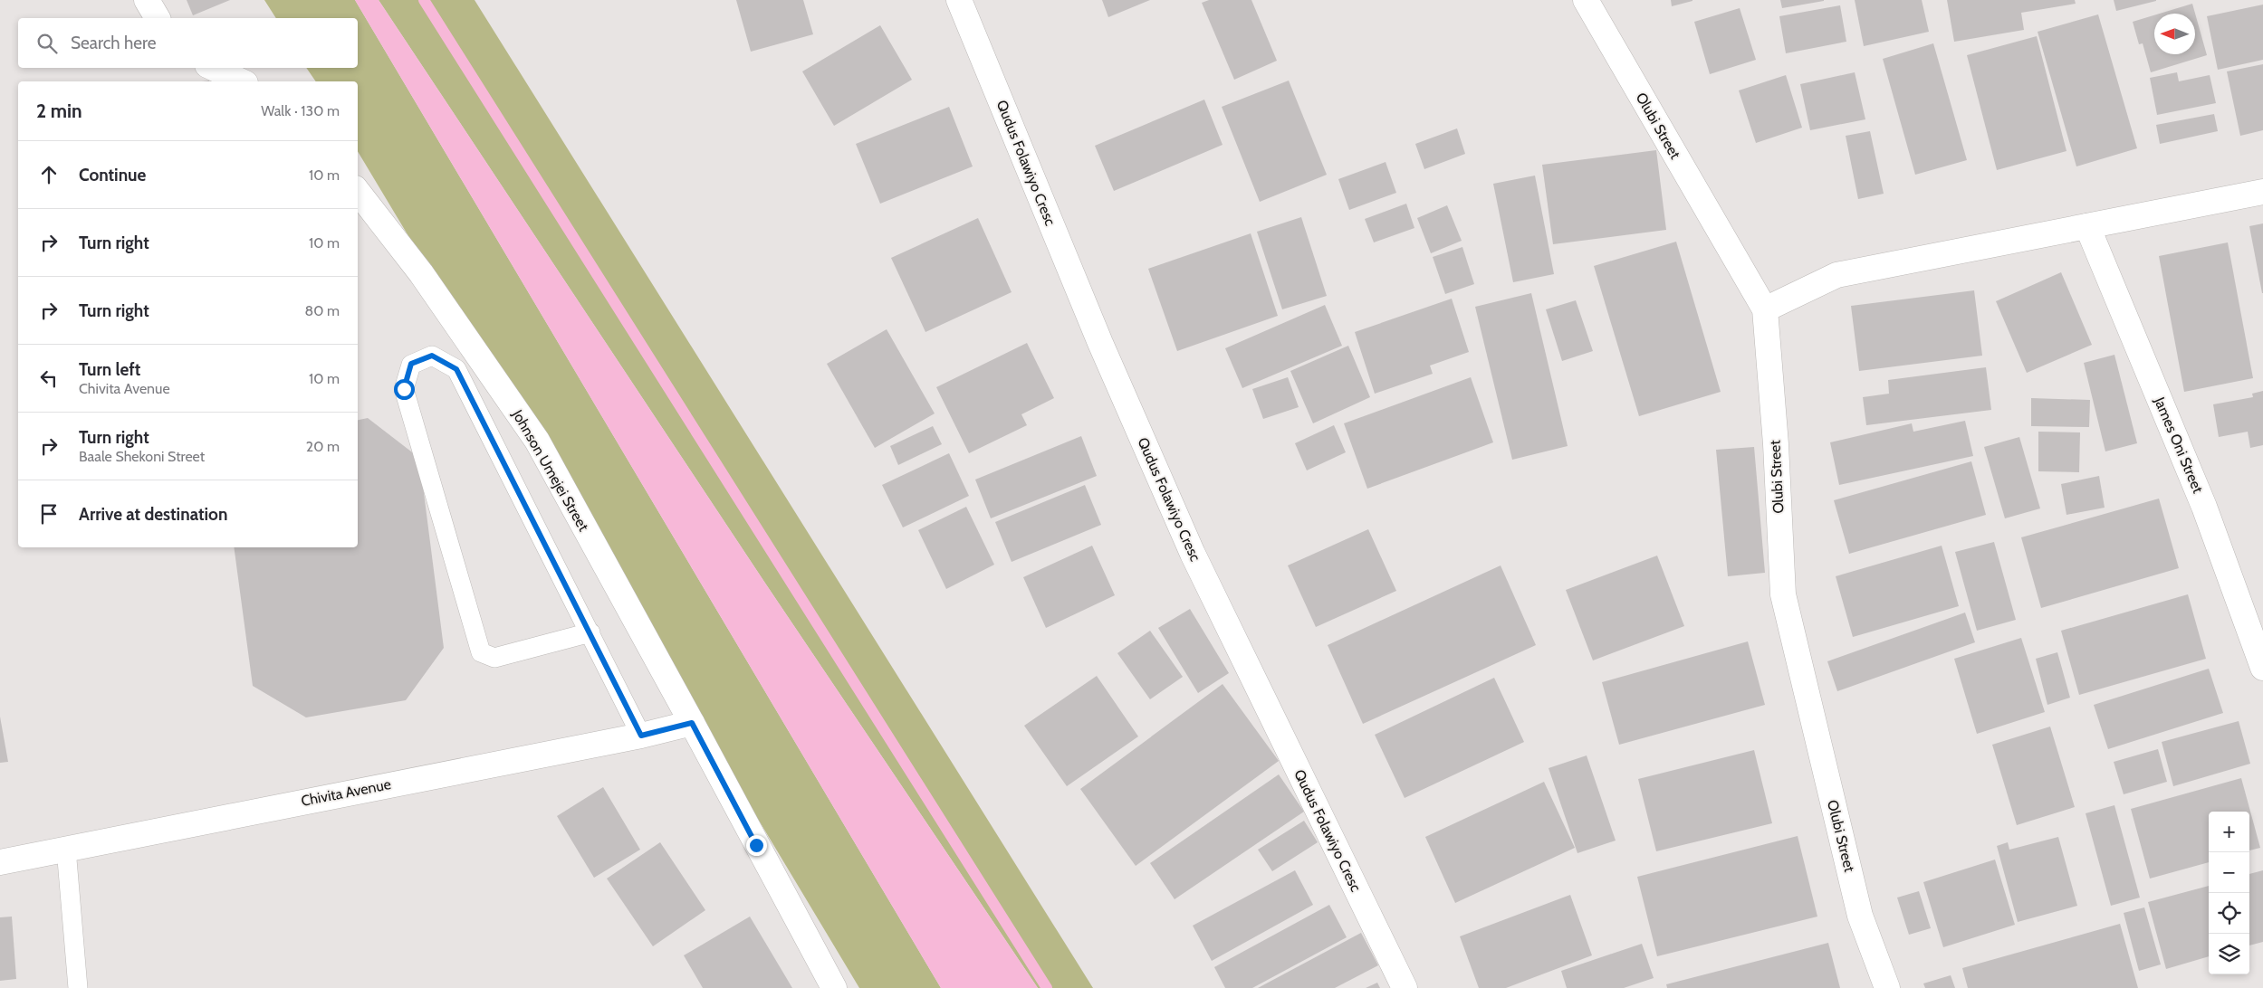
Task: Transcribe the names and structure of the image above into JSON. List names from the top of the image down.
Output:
{
  "streets": {
    "street": [
      "Olubi Street",
      "Qudus Folawiyo Cresc",
      "James Oni Street",
      "Johnson Umejei Street",
      "Chivita Avenue"
    ]
  },
  "crossings": [
    ["Johnson Umejei Street", "Chivita Avenue"]
  ],
  "north": "left",
  "page": {
    "search": "Search here",
    "heading": ["2 min", "Walk · 130 m"],
    "list": [
      ["Continue", "10 m"],
      ["Turn right", "10 m"],
      ["Turn right", "80 m"],
      ["Turn left", "Chivita Avenue", "10 m"],
      ["Turn right", "Baale Shekoni Street", "20 m"],
      "Arrive at destination"
    ],
    "map_buttons": ["+", "−"]
  }
}
